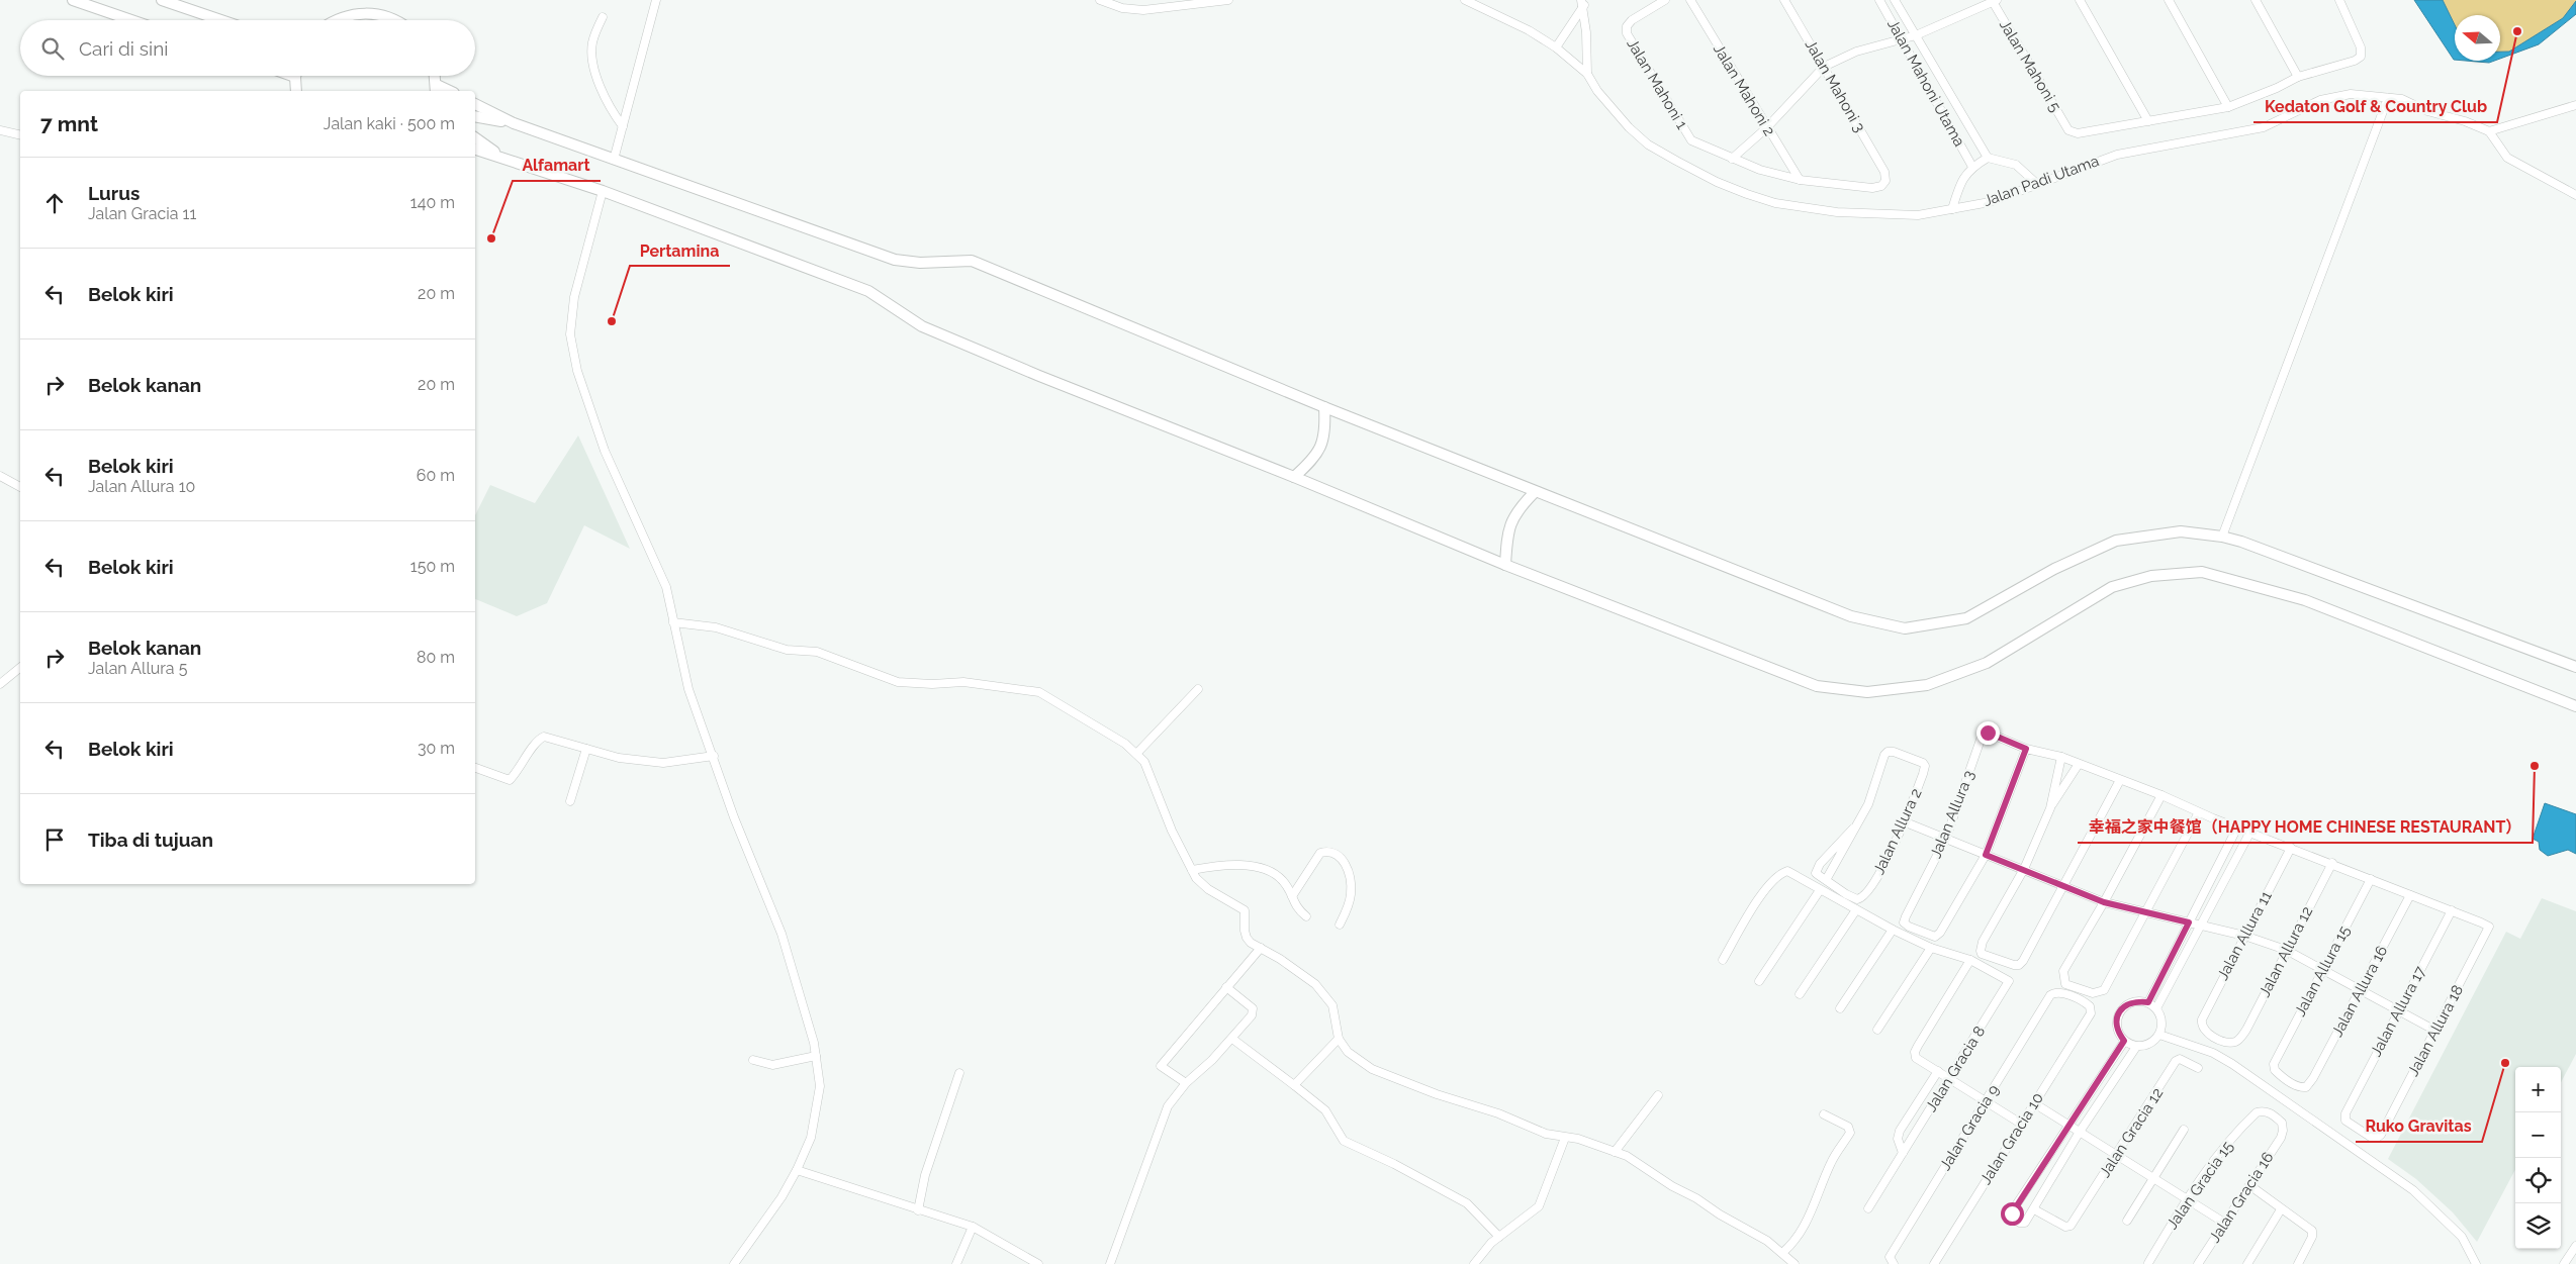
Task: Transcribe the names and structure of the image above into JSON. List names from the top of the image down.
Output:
{
  "streets": {
    "street": [
      "Jalan Mahoni 5",
      "Jalan Mahoni Utama",
      "Jalan Mahoni 1",
      "Jalan Mahoni 3",
      "Jalan Mahoni 2",
      "Jalan Padi Utama",
      "Jalan Allura 3",
      "Jalan Allura 2",
      "Jalan Allura 11",
      "Jalan Allura 12",
      "Jalan Allura 15",
      "Jalan Allura 16",
      "Jalan Allura 17",
      "Jalan Allura 18",
      "Jalan Gracia 8",
      "Jalan Gracia 9",
      "Jalan Gracia 12",
      "Jalan Gracia 10",
      "Jalan Gracia 15",
      "Jalan Gracia 16"
    ]
  },
  "crossings": [
    ["Jalan Mahoni 3", "Jalan Mahoni 2"],
    ["Jalan Allura 11", "Jalan Allura 12"],
    ["Jalan Allura 15", "Jalan Allura 16"],
    ["Jalan Allura 17", "Jalan Allura 18"],
    ["Jalan Gracia 9", "Jalan Gracia 10"],
    ["Jalan Gracia 15", "Jalan Gracia 16"]
  ],
  "places": [
    "Kedaton Golf & Country Club",
    "Alfamart",
    "Pertamina",
    "幸福之家中餐馆（HAPPY HOME CHINESE RESTAURANT）",
    "Ruko Gravitas"
  ],
  "north": "left",
  "page": {
    "search": "Cari di sini",
    "heading": ["7 mnt", "Jalan kaki · 500 m"],
    "list": [
      ["Lurus", "Jalan Gracia 11", "140 m"],
      ["Belok kiri", "20 m"],
      ["Belok kanan", "20 m"],
      ["Belok kiri", "Jalan Allura 10", "60 m"],
      ["Belok kiri", "150 m"],
      ["Belok kanan", "Jalan Allura 5", "80 m"],
      ["Belok kiri", "30 m"],
      "Tiba di tujuan"
    ],
    "map_buttons": ["+", "−"]
  }
}
